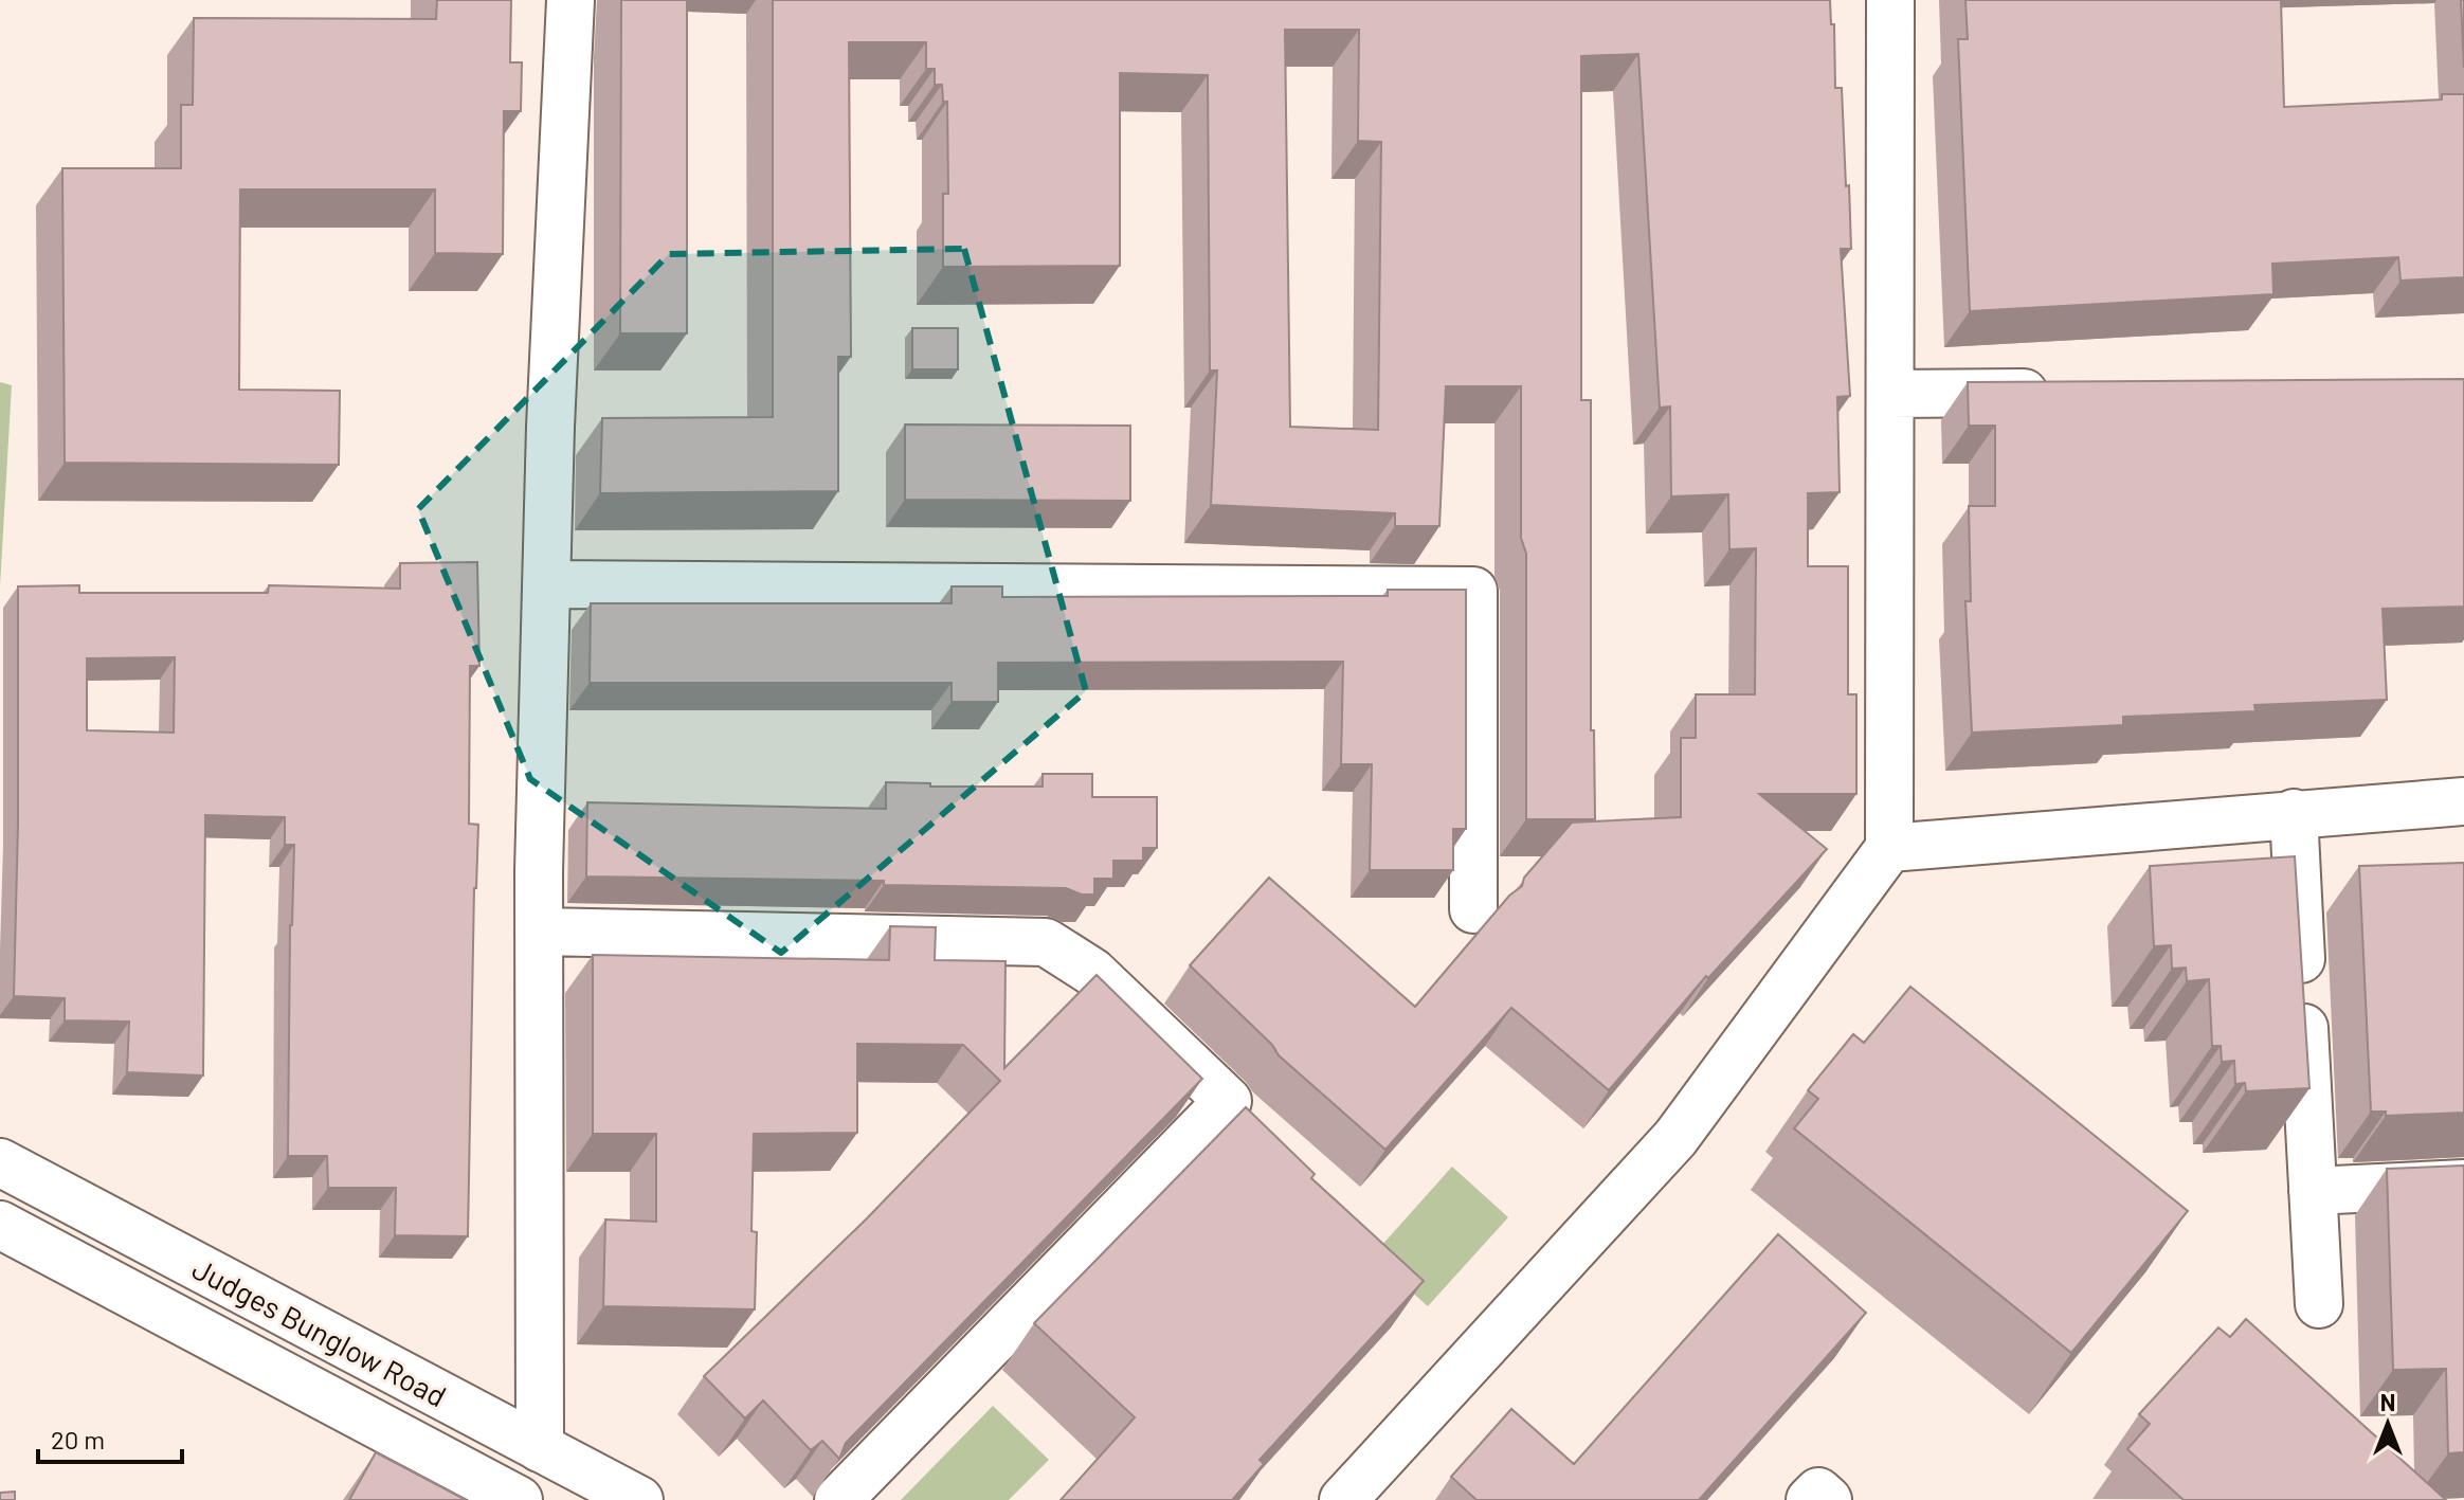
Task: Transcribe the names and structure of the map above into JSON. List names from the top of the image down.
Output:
{
  "streets": {
    "street": ["Judges Bunglow Road"]
  },
  "scale_bar": "20 m",
  "north": "top"
}
